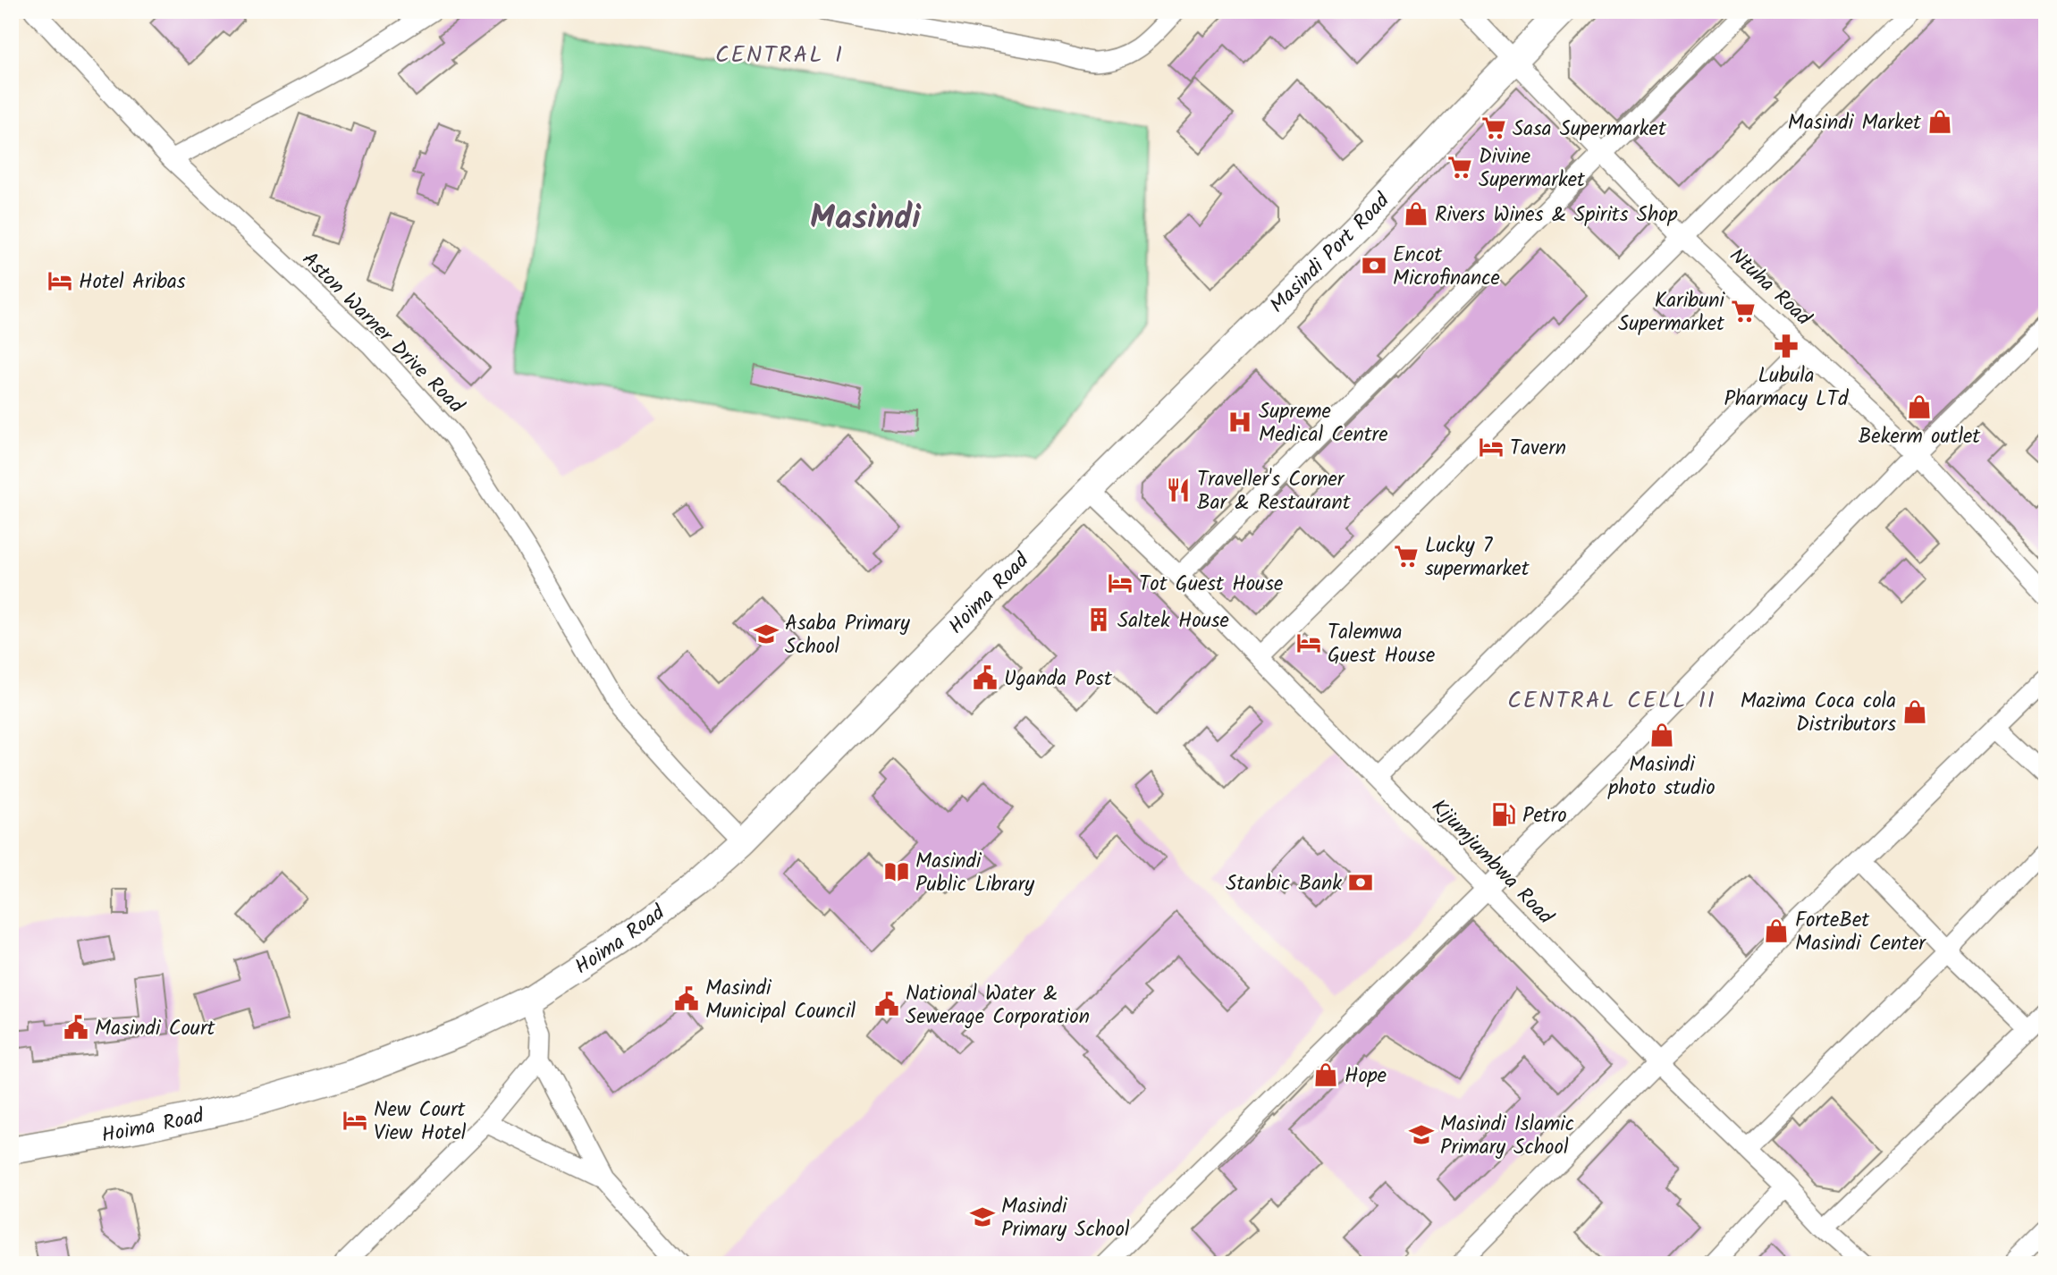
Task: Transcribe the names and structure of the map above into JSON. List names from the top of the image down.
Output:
{
  "streets": {
    "main road": ["Masindi Port Road", "Hoima Road"],
    "street": ["Ntuha Road", "Aston Warner Drive Road", "Kijumjumbwa Road"]
  },
  "crossings": [
    ["Masindi Port Road", "Ntuha Road"],
    ["Masindi Port Road", "Hoima Road"],
    ["Masindi Port Road", "Kijumjumbwa Road"],
    ["Aston Warner Drive Road", "Hoima Road"],
    ["Hoima Road", "Kijumjumbwa Road"]
  ],
  "districts": ["CENTRAL I", "Masindi", "CENTRAL CELL II"],
  "places": {
    "shop": [
      "Masindi Market",
      "Rivers Wines & Spirits Shop",
      "Bekerm outlet",
      "Mazima Coca cola Distributors",
      "Masindi photo studio",
      "ForteBet Masindi Center",
      "Hope"
    ],
    "supermarket": [
      "Sasa Supermarket",
      "Divine Supermarket",
      "Karibuni Supermarket",
      "Lucky 7 supermarket"
    ],
    "bank": ["Encot Microfinance", "Stanbic Bank"],
    "hotel": [
      "Hotel Aribas",
      "Tavern",
      "Tot Guest House",
      "Talemwa Guest House",
      "New Court View Hotel"
    ],
    "pharmacy": ["Lubula Pharmacy LTd"],
    "hospital": ["Supreme Medical Centre"],
    "restaurant": ["Traveller's Corner Bar & Restaurant"],
    "building": ["Saltek House"],
    "school or university": ["Asaba Primary School", "Masindi Islamic Primary School", "Masindi Primary School"],
    "public building": [
      "Uganda Post",
      "Masindi Municipal Council",
      "National Water & Sewerage Corporation",
      "Masindi Court"
    ],
    "fuel station": ["Petro"],
    "library": ["Masindi Public Library"]
  }
}
